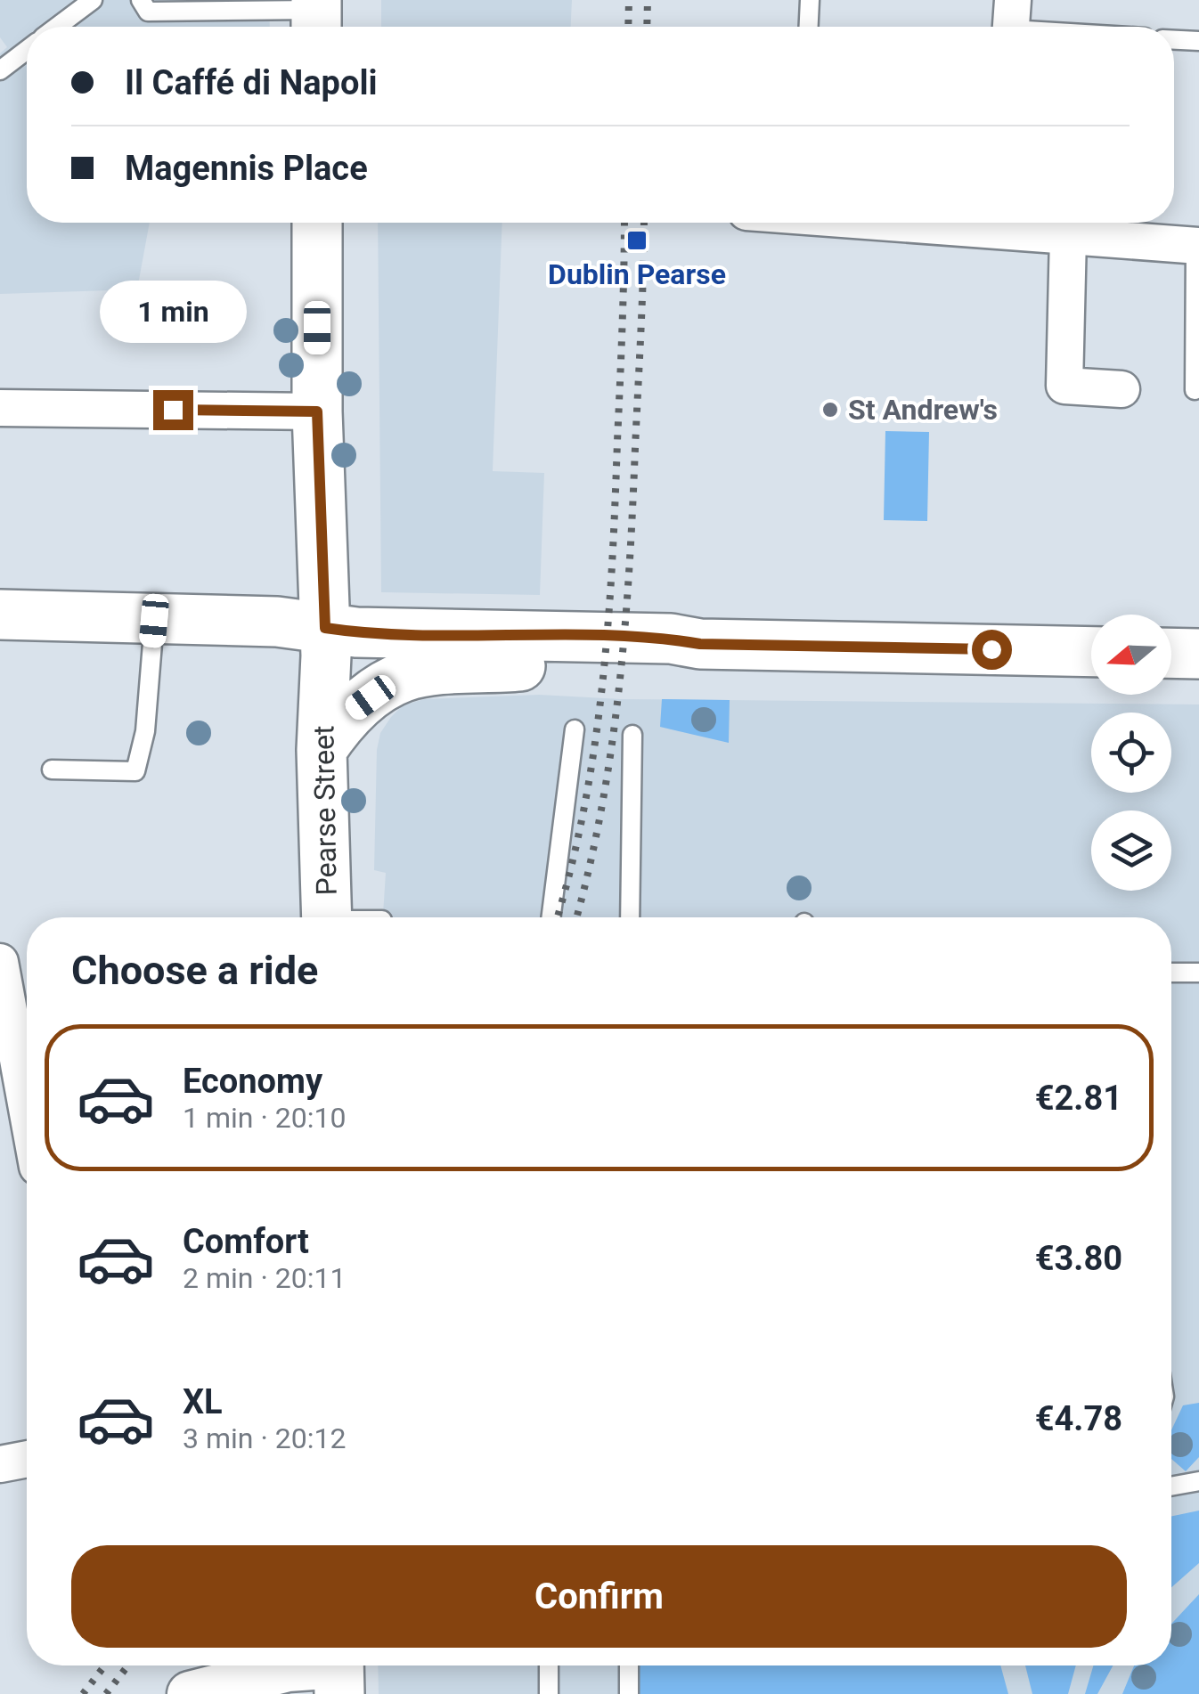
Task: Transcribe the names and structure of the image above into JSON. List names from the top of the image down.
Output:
{
  "streets": {
    "main road": ["Pearse Street"]
  },
  "places": {
    "transit": ["Dublin Pearse"],
    "other": ["St Andrew's"]
  },
  "north": "left",
  "page": {
    "banner": ["Il Caffé di Napoli", "Magennis Place"],
    "bubble": "1 min",
    "heading": "Choose a ride",
    "list": [
      {
        "name": "Economy",
        "note": "1 min · 20:10",
        "value": "€2.81"
      },
      {
        "name": "Comfort",
        "note": "2 min · 20:11",
        "value": "€3.80"
      },
      {
        "name": "XL",
        "note": "3 min · 20:12",
        "value": "€4.78"
      }
    ],
    "buttons": "Confirm"
  }
}
